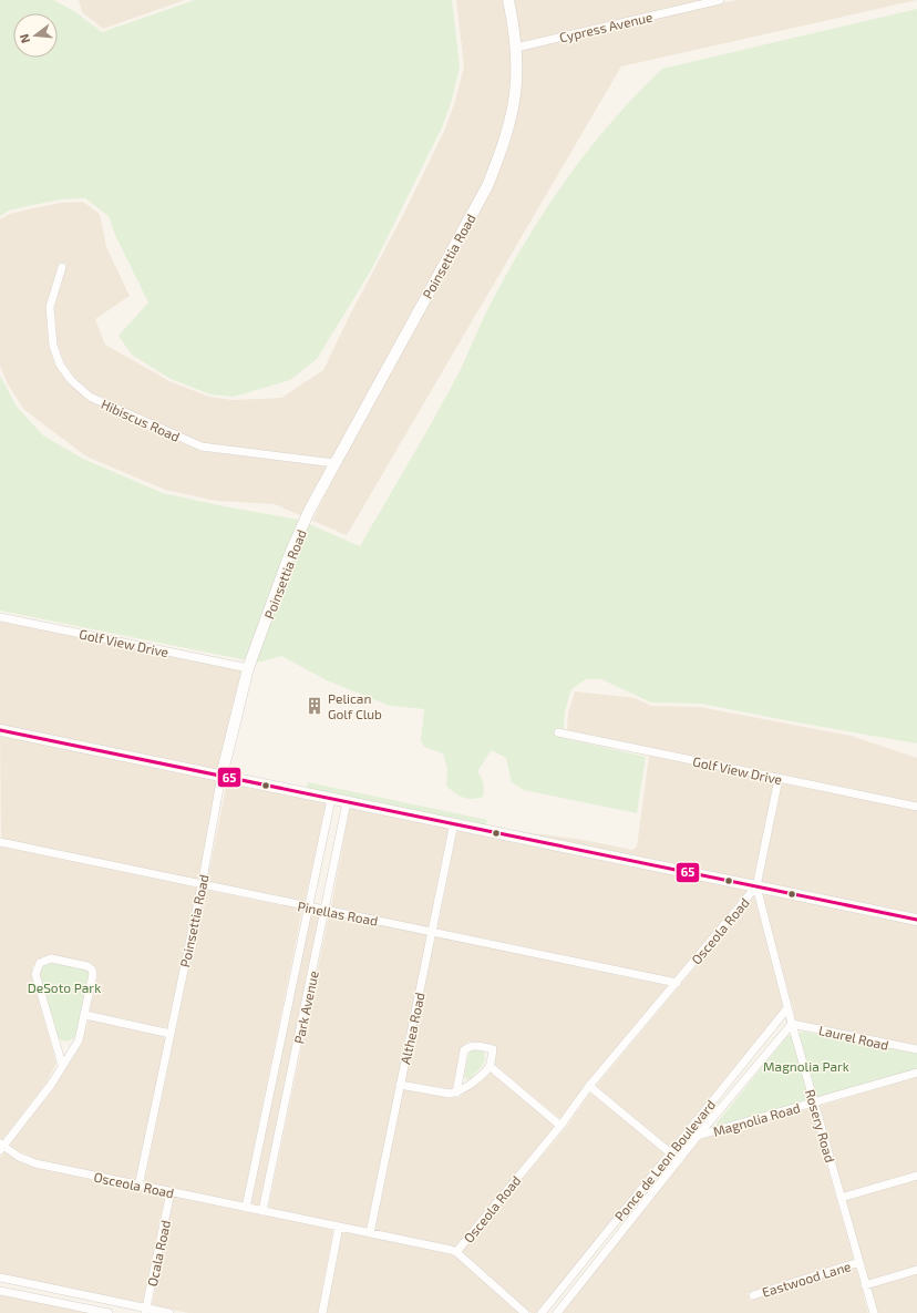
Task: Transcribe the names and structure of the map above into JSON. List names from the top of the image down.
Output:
{
  "streets": {
    "street": [
      "Cypress Avenue",
      "Poinsettia Road",
      "Hibiscus Road",
      "Golf View Drive",
      "Pinellas Road",
      "Osceola Road",
      "Park Avenue",
      "Althea Road",
      "Laurel Road",
      "Magnolia Road",
      "Rosery Road",
      "Ponce de Leon Boulevard",
      "Ocala Road",
      "Eastwood Lane"
    ]
  },
  "crossings": [
    ["Cypress Avenue", "Poinsettia Road"],
    ["Poinsettia Road", "Hibiscus Road"],
    ["Poinsettia Road", "Golf View Drive"],
    ["Poinsettia Road", "Pinellas Road"],
    ["Poinsettia Road", "Osceola Road"],
    ["Golf View Drive", "Osceola Road"],
    ["Pinellas Road", "Osceola Road"],
    ["Pinellas Road", "Park Avenue"],
    ["Pinellas Road", "Althea Road"],
    ["Osceola Road", "Park Avenue"],
    ["Osceola Road", "Althea Road"],
    ["Osceola Road", "Rosery Road"],
    ["Osceola Road", "Ocala Road"],
    ["Laurel Road", "Rosery Road"],
    ["Laurel Road", "Ponce de Leon Boulevard"],
    ["Magnolia Road", "Rosery Road"],
    ["Magnolia Road", "Ponce de Leon Boulevard"],
    ["Rosery Road", "Ponce de Leon Boulevard"],
    ["Rosery Road", "Eastwood Lane"]
  ],
  "parks": ["DeSoto Park", "Magnolia Park"],
  "places": {
    "building": ["Pelican Golf Club"]
  },
  "lines": ["transit line 65"],
  "north": "left"
}
